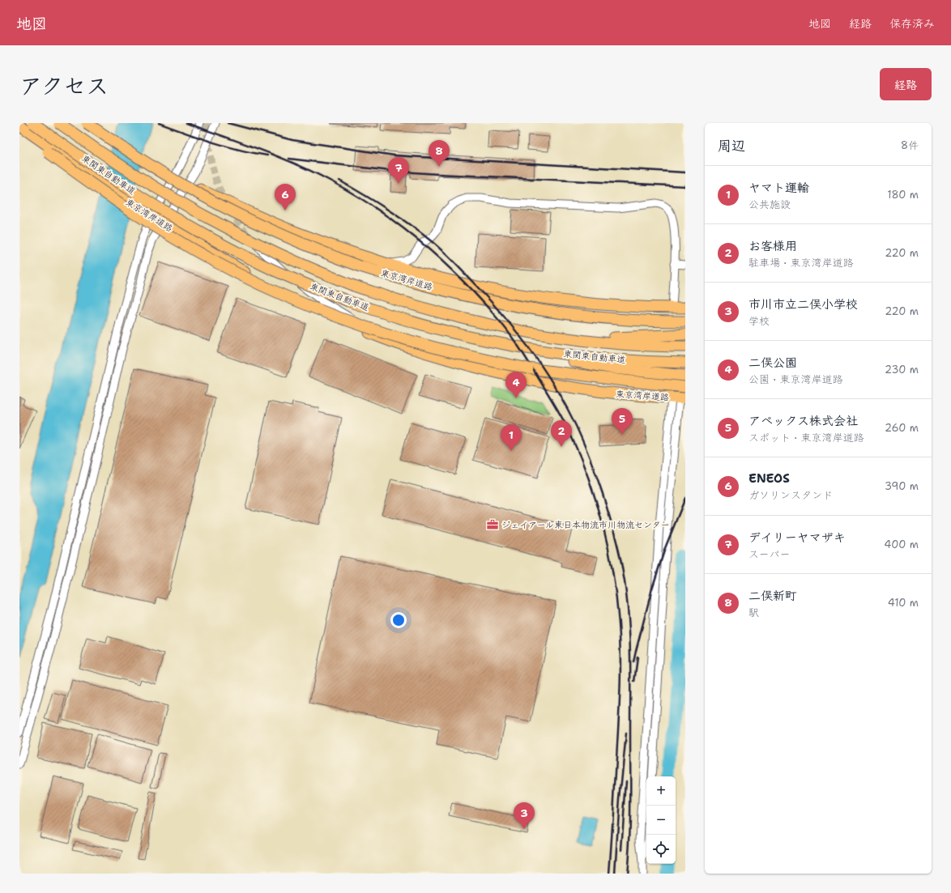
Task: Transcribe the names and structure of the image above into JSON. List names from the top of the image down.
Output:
{
  "streets": {
    "highway": ["東関東自動車道", "東京湾岸道路"]
  },
  "places": {
    "office": ["ジェイアール東日本物流市川物流センター"]
  },
  "page": {
    "header": "地図",
    "nav": ["地図", "経路", "保存済み"],
    "title": "アクセス",
    "buttons": "経路",
    "heading": ["周辺", "8件"],
    "pins": [
      "8",
      "7",
      "6",
      "4",
      "5",
      "2",
      "1",
      "3"
    ],
    "list": [
      {
        "mark": "1",
        "name": "ヤマト運輸",
        "note": "公共施設",
        "value": "180 m"
      },
      {
        "mark": "2",
        "name": "お客様用",
        "note": "駐車場 · 東京湾岸道路",
        "value": "220 m"
      },
      {
        "mark": "3",
        "name": "市川市立二俣小学校",
        "note": "学校",
        "value": "220 m"
      },
      {
        "mark": "4",
        "name": "二俣公園",
        "note": "公園 · 東京湾岸道路",
        "value": "230 m"
      },
      {
        "mark": "5",
        "name": "アペックス株式会社",
        "note": "スポット · 東京湾岸道路",
        "value": "260 m"
      },
      {
        "mark": "6",
        "name": "ENEOS",
        "note": "ガソリンスタンド",
        "value": "390 m"
      },
      {
        "mark": "7",
        "name": "デイリーヤマザキ",
        "note": "スーパー",
        "value": "400 m"
      },
      {
        "mark": "8",
        "name": "二俣新町",
        "note": "駅",
        "value": "410 m"
      }
    ],
    "map_buttons": ["+", "−"]
  }
}
